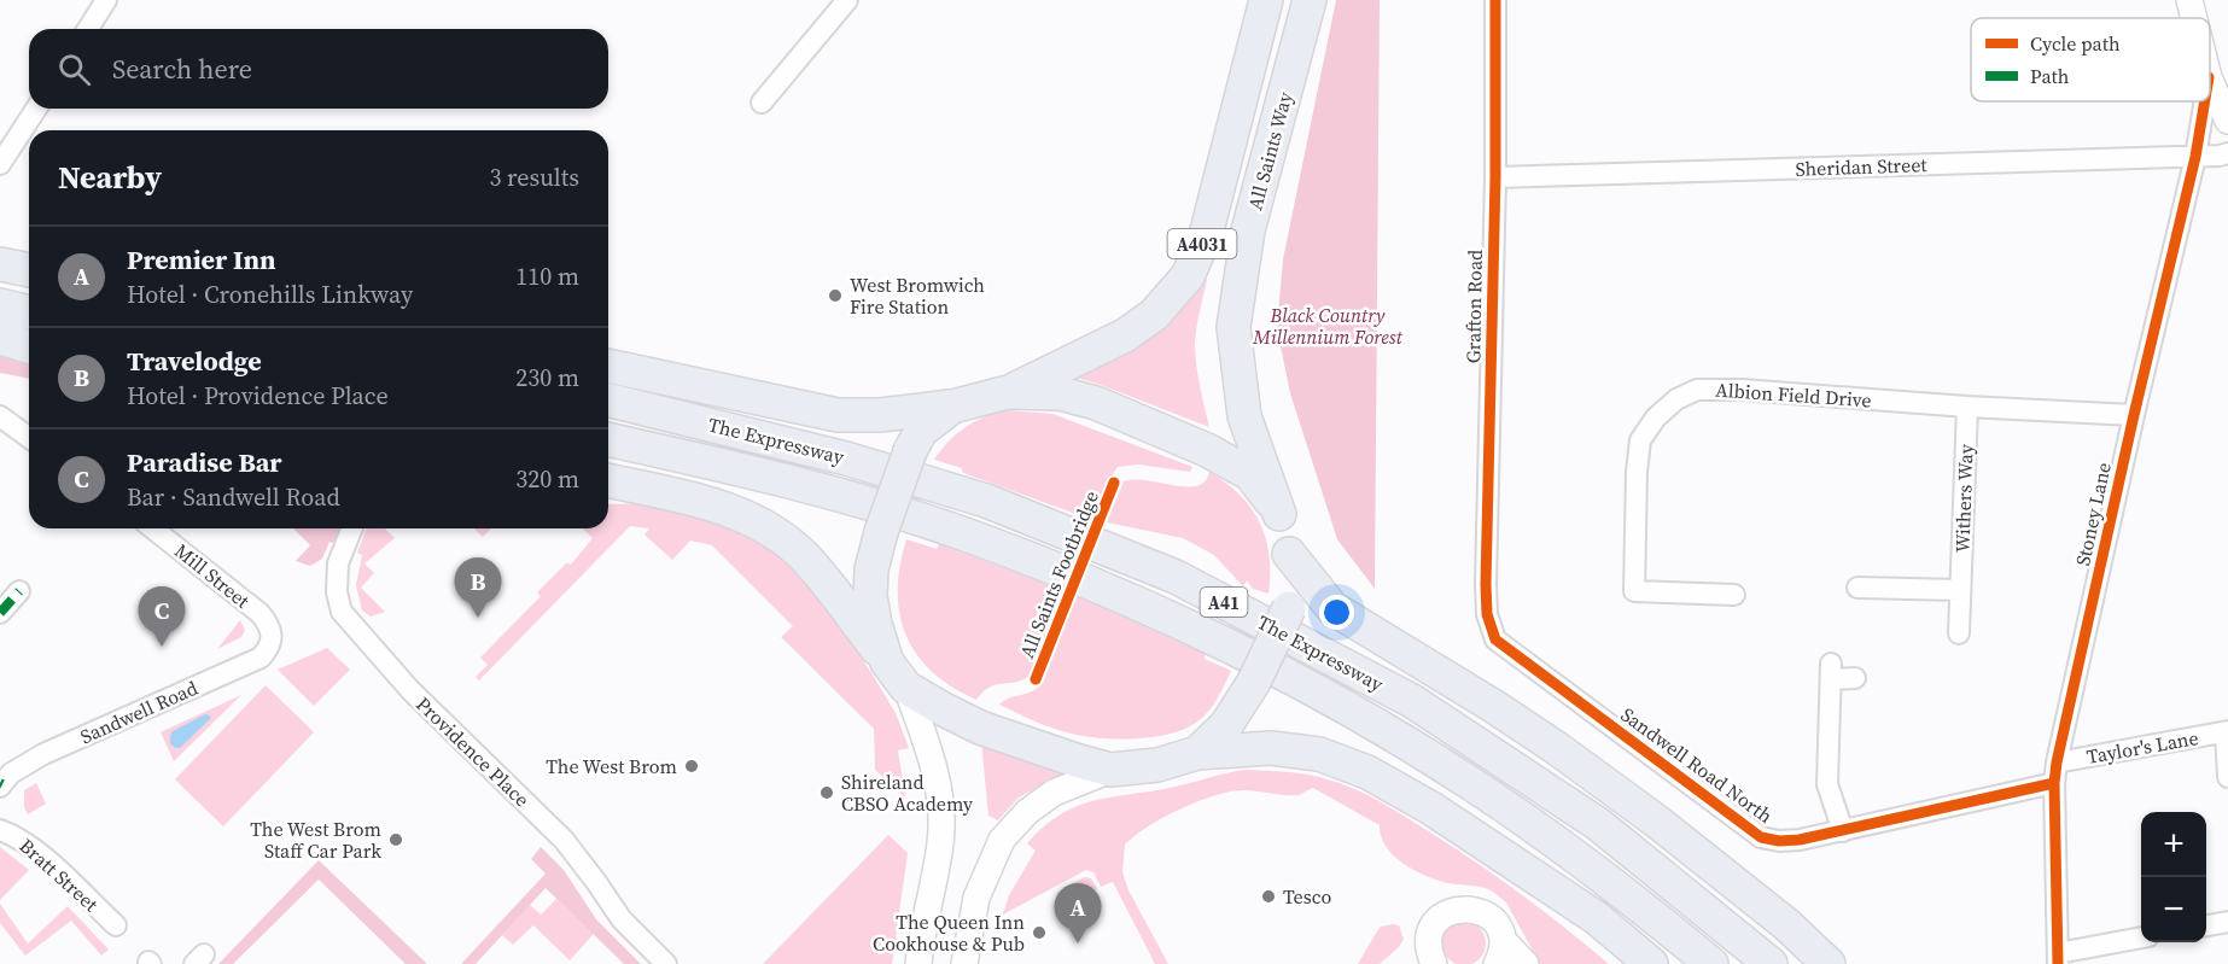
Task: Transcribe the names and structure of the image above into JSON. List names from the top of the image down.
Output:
{
  "streets": {
    "highway": [
      "All Saints Way",
      "A4031",
      "The Expressway",
      "A41"
    ],
    "street": [
      "Sheridan Street",
      "Grafton Road",
      "Albion Field Drive",
      "Withers Way",
      "Stoney Lane",
      "Mill Street",
      "Sandwell Road",
      "Taylor's Lane",
      "Providence Place",
      "Sandwell Road North",
      "Bratt Street"
    ],
    "cycle path": ["All Saints Footbridge"]
  },
  "crossings": [
    ["All Saints Way", "A4031"],
    ["Sheridan Street", "Grafton Road"],
    ["Sheridan Street", "Stoney Lane"],
    ["Grafton Road", "Sandwell Road North"],
    ["Albion Field Drive", "Withers Way"],
    ["Albion Field Drive", "Stoney Lane"],
    ["Stoney Lane", "Taylor's Lane"],
    ["Stoney Lane", "Sandwell Road North"],
    ["Mill Street", "Sandwell Road"],
    ["Taylor's Lane", "Sandwell Road North"]
  ],
  "parks": ["Black Country Millennium Forest"],
  "places": [
    "West Bromwich Fire Station",
    "The West Brom",
    "Shireland CBSO Academy",
    "The West Brom Staff Car Park",
    "Tesco",
    "The Queen Inn Cookhouse & Pub"
  ],
  "legend": ["Cycle path", "Path"],
  "page": {
    "search": "Search here",
    "heading": ["Nearby", "3 results"],
    "list": [
      {
        "mark": "A",
        "name": "Premier Inn",
        "note": "Hotel · Cronehills Linkway",
        "value": "110 m"
      },
      {
        "mark": "B",
        "name": "Travelodge",
        "note": "Hotel · Providence Place",
        "value": "230 m"
      },
      {
        "mark": "C",
        "name": "Paradise Bar",
        "note": "Bar · Sandwell Road",
        "value": "320 m"
      }
    ],
    "pins": ["B", "C", "A"],
    "map_buttons": ["+", "−"]
  }
}
